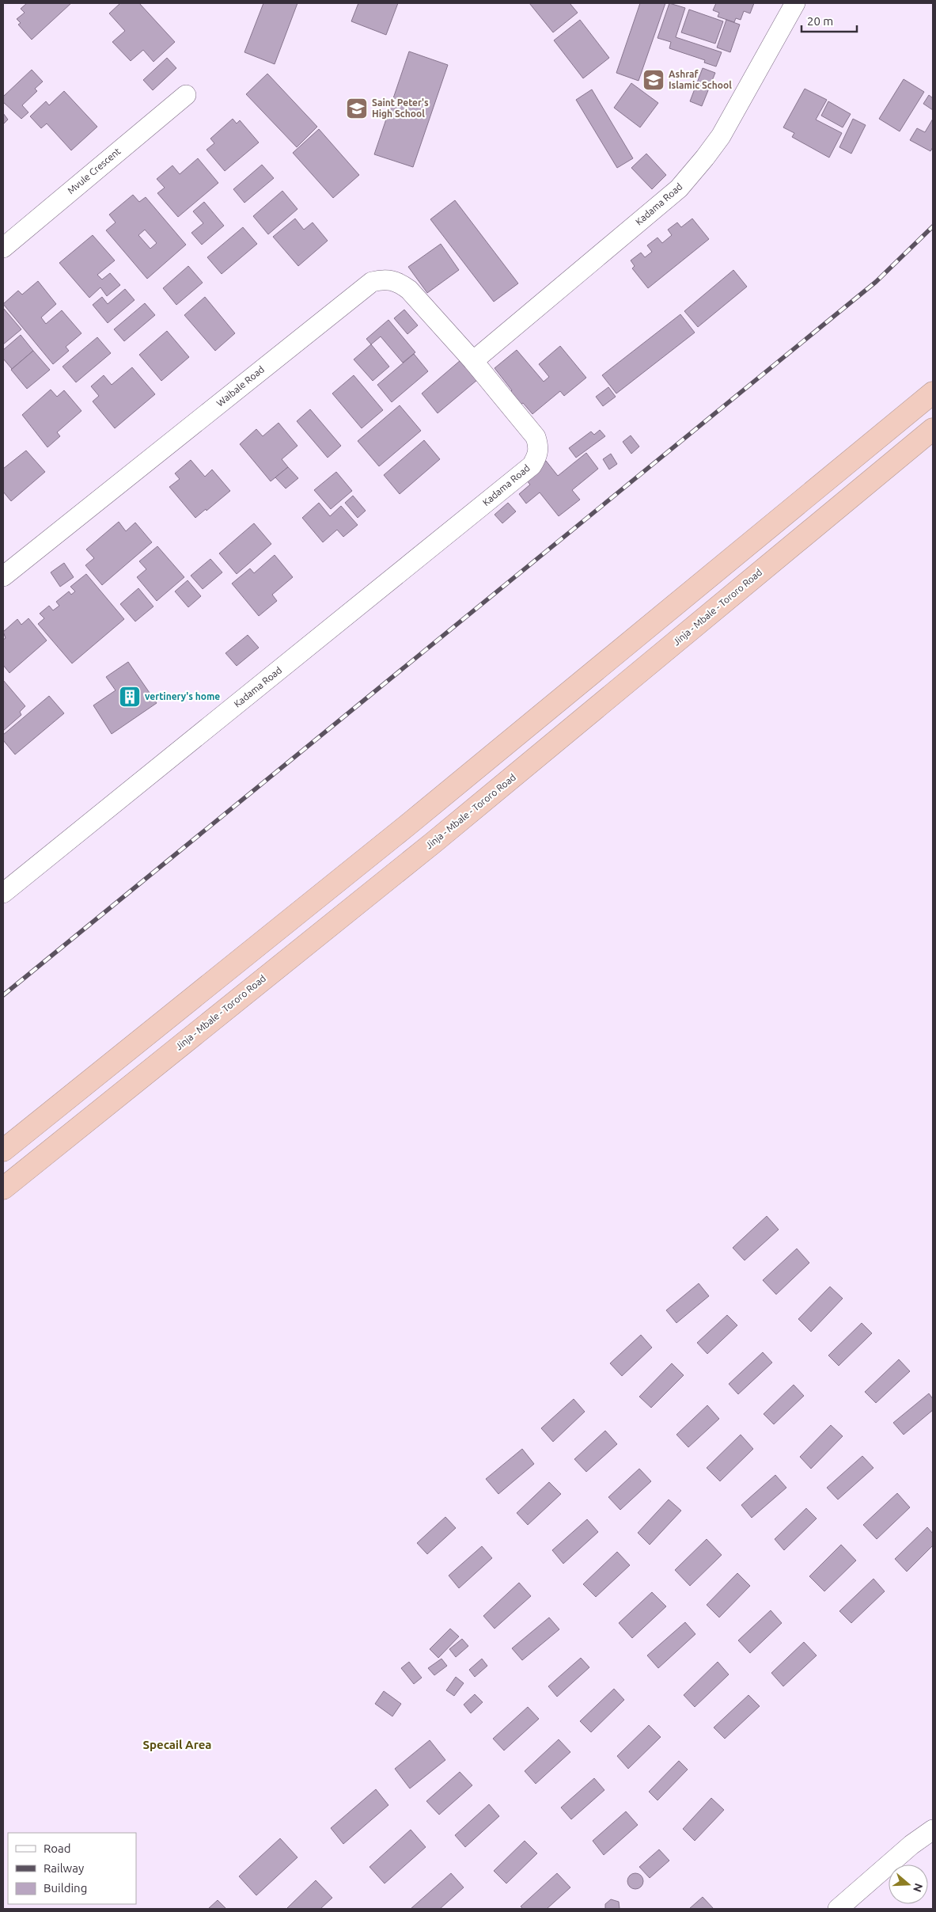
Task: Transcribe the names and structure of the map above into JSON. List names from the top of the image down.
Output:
{
  "streets": {
    "highway": ["Jinja - Mbale - Tororo Road"],
    "street": ["Mvule Crescent", "Kadama Road", "Waibale Road"]
  },
  "crossings": [
    ["Kadama Road", "Waibale Road"]
  ],
  "districts": ["Specail Area"],
  "places": {
    "school or university": ["Ashraf Islamic School", "Saint Peter's High School"],
    "building": ["vertinery's home"]
  },
  "legend": ["Road", "Railway", "Building"],
  "scale_bar": "20 m",
  "north": "right"
}
